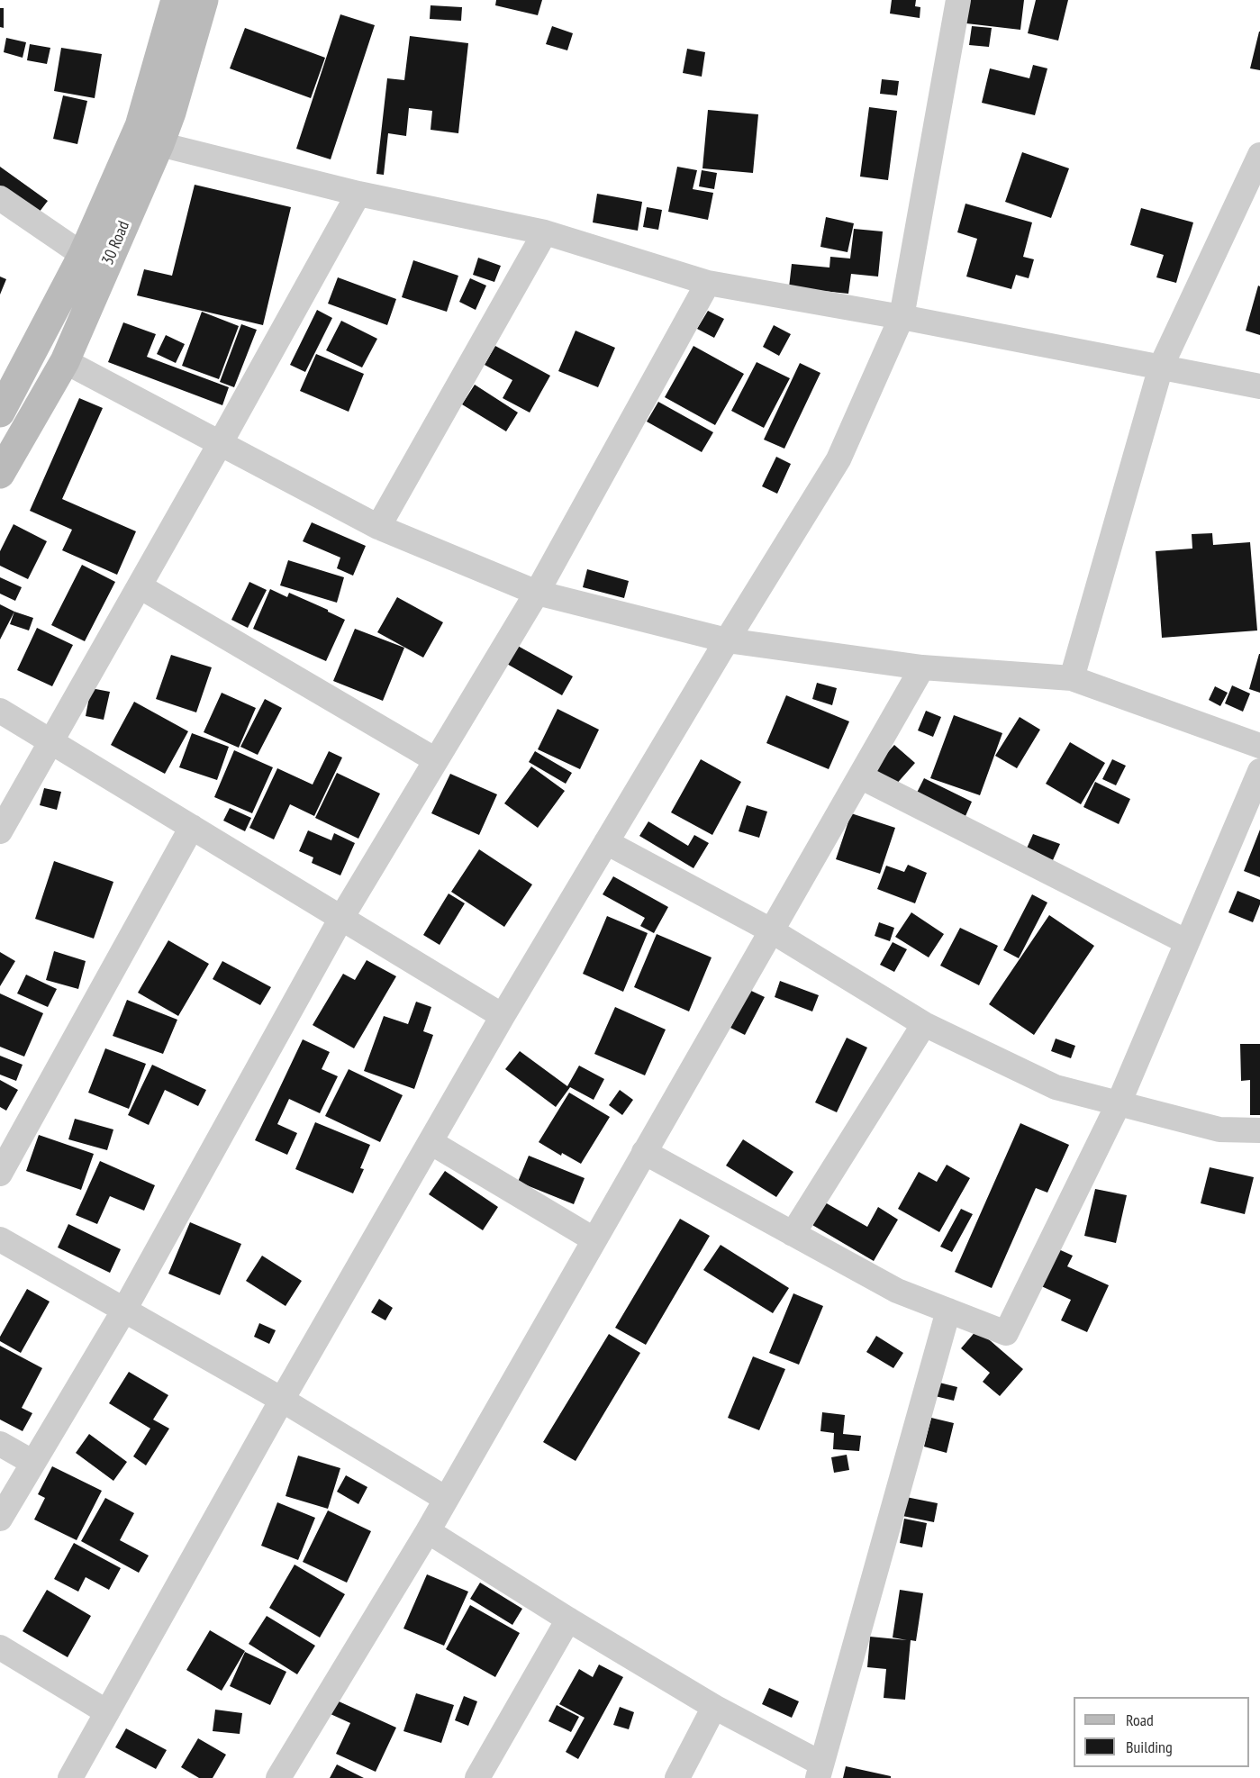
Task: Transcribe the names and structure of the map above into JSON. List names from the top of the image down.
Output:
{
  "streets": {
    "main road": ["30 Road"]
  },
  "legend": ["Road", "Building"]
}
